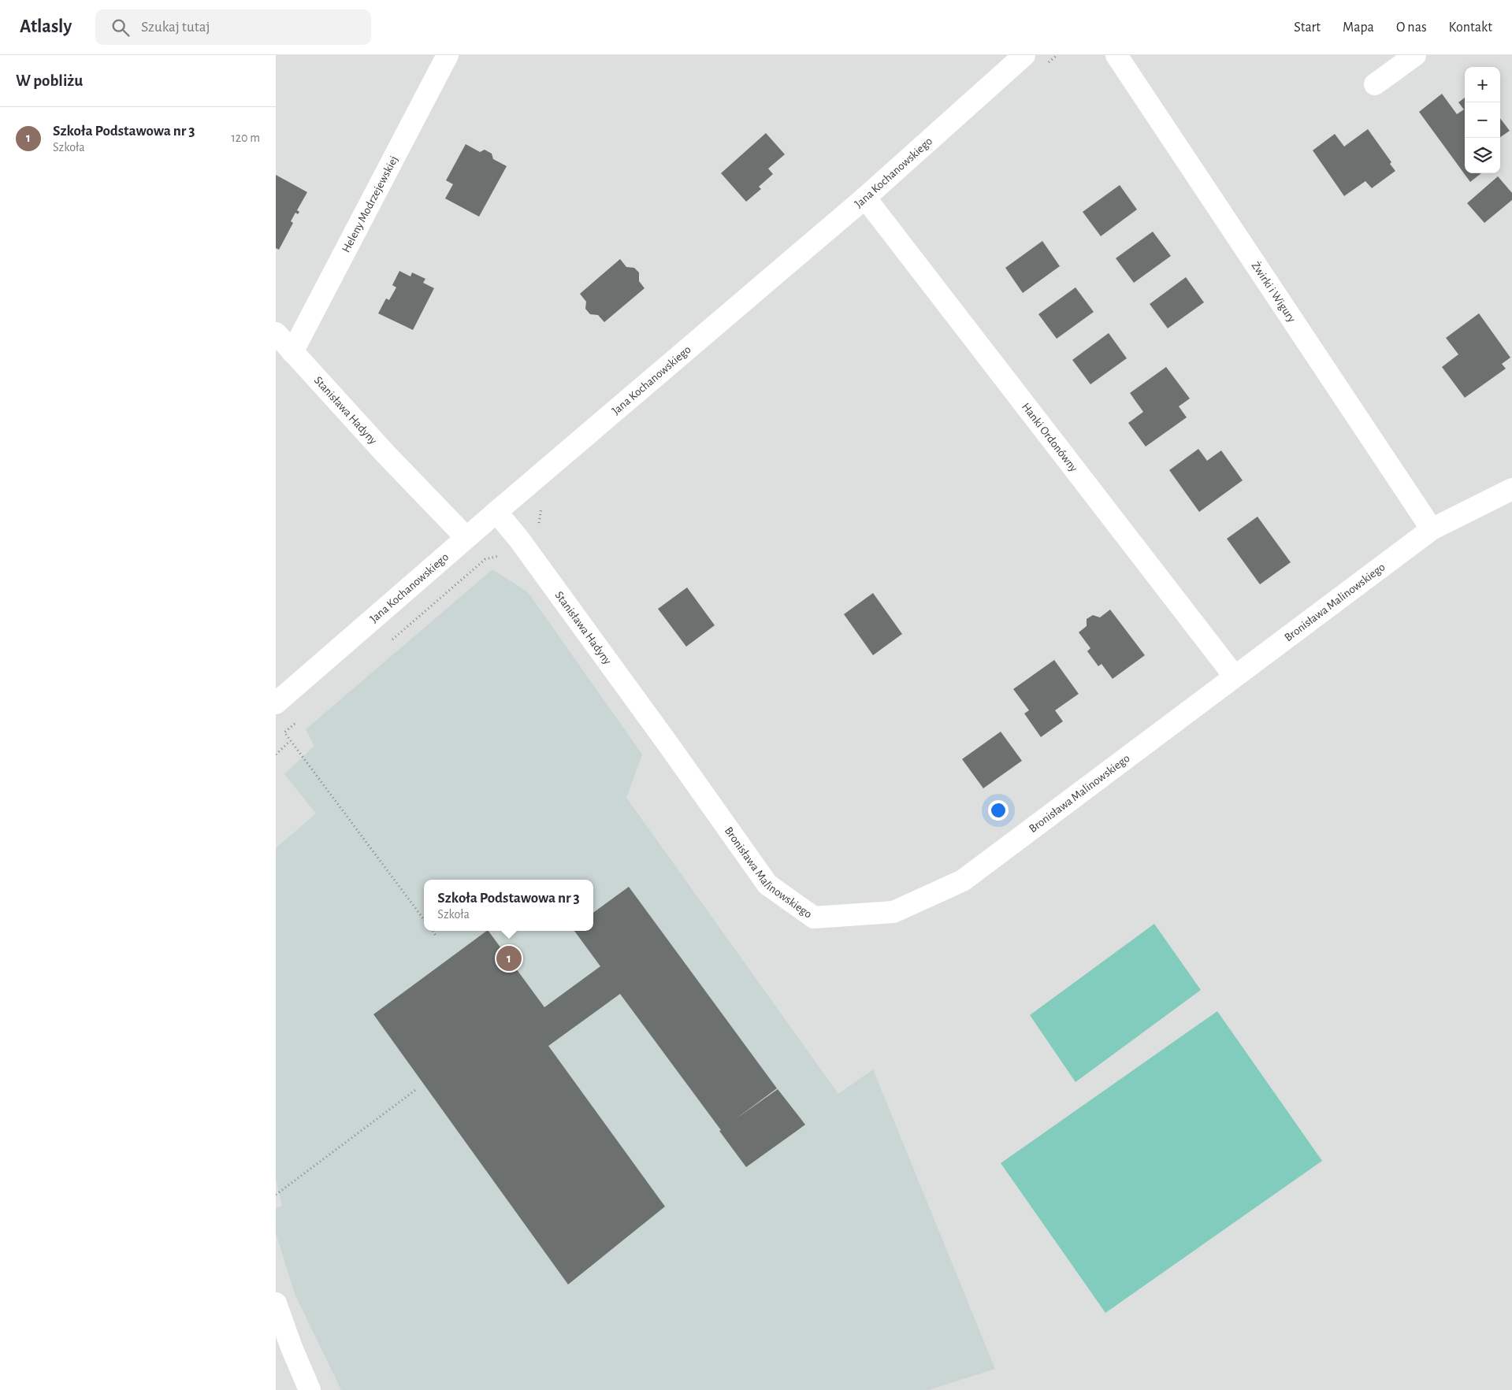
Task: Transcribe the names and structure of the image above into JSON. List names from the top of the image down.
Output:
{
  "streets": {
    "street": [
      "Jana Kochanowskiego",
      "Heleny Modrzejewskiej",
      "Żwirki i Wigury",
      "Stanisława Hadyny",
      "Hanki Ordonówny",
      "Bronisława Malinowskiego"
    ]
  },
  "crossings": [
    ["Jana Kochanowskiego", "Stanisława Hadyny"],
    ["Jana Kochanowskiego", "Hanki Ordonówny"],
    ["Heleny Modrzejewskiej", "Stanisława Hadyny"],
    ["Żwirki i Wigury", "Bronisława Malinowskiego"],
    ["Stanisława Hadyny", "Bronisława Malinowskiego"],
    ["Hanki Ordonówny", "Bronisława Malinowskiego"]
  ],
  "page": {
    "header": "Atlasly",
    "search": "Szukaj tutaj",
    "nav": [
      "Start",
      "Mapa",
      "O nas",
      "Kontakt"
    ],
    "heading": "W pobliżu",
    "map_buttons": ["+", "−"],
    "list": [
      {
        "mark": "1",
        "name": "Szkoła Podstawowa nr 3",
        "note": "Szkoła",
        "value": "120 m"
      }
    ],
    "popup": ["Szkoła Podstawowa nr 3", "Szkoła"],
    "pins": "1"
  }
}
